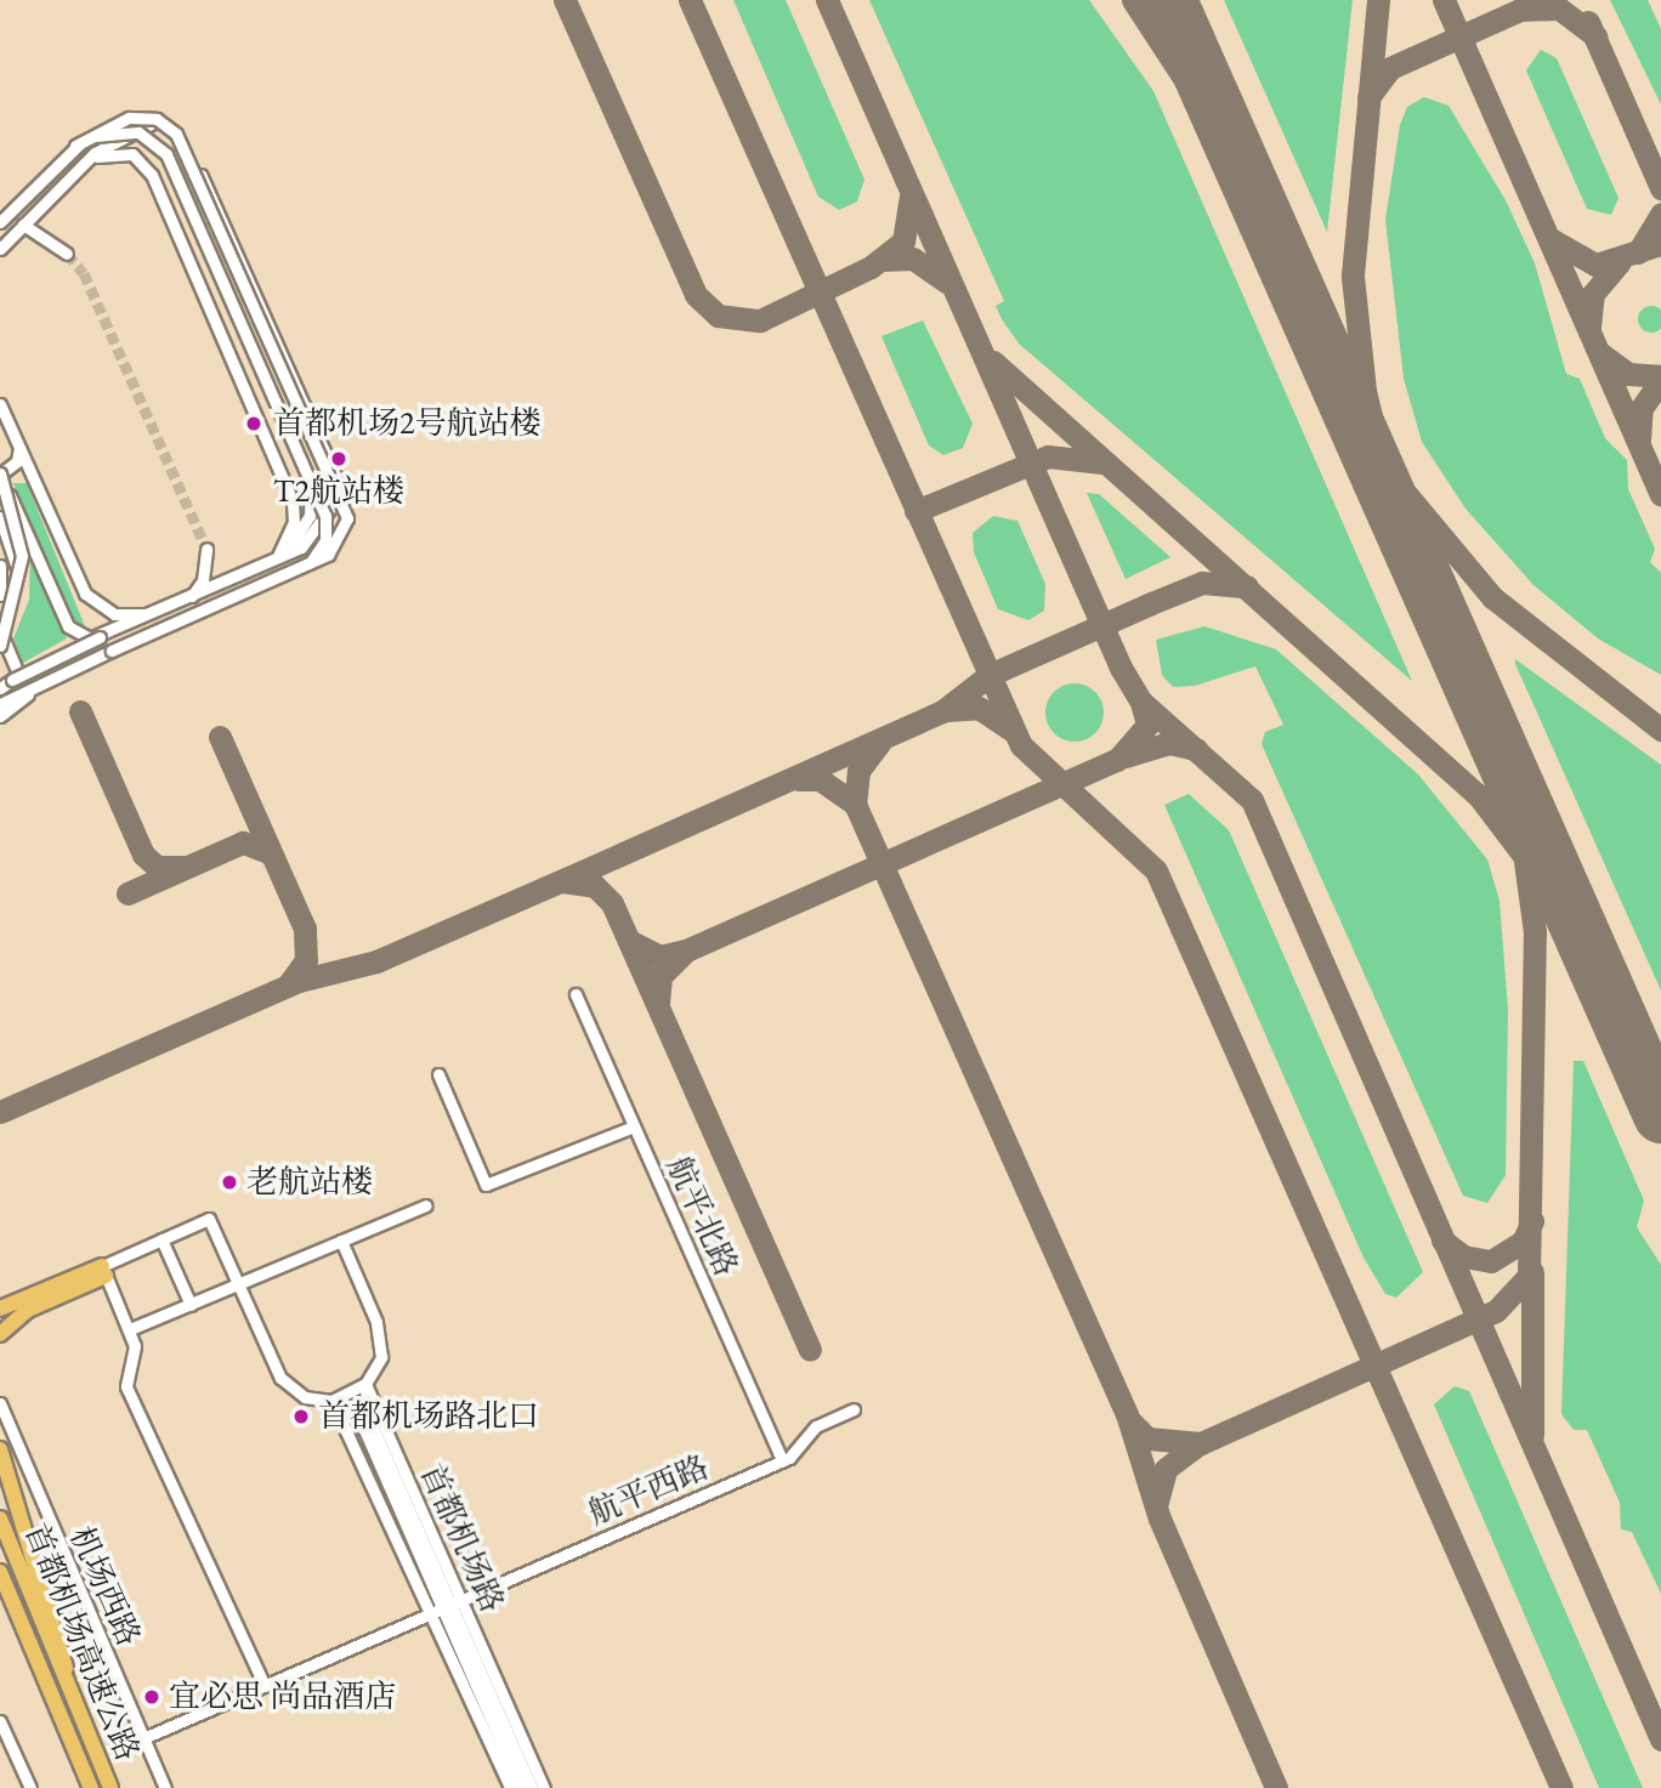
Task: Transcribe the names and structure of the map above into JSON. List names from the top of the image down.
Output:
{
  "streets": {
    "highway": ["首都机场高速公路"],
    "street": [
      "航平北路",
      "航平西路",
      "首都机场路",
      "机场西路"
    ]
  },
  "crossings": [
    ["航平北路", "航平西路"],
    ["航平西路", "首都机场路"],
    ["航平西路", "机场西路"]
  ],
  "places": [
    "首都机场2号航站楼",
    "T2航站楼",
    "老航站楼",
    "首都机场路北口",
    "宜必思 尚品酒店"
  ]
}
